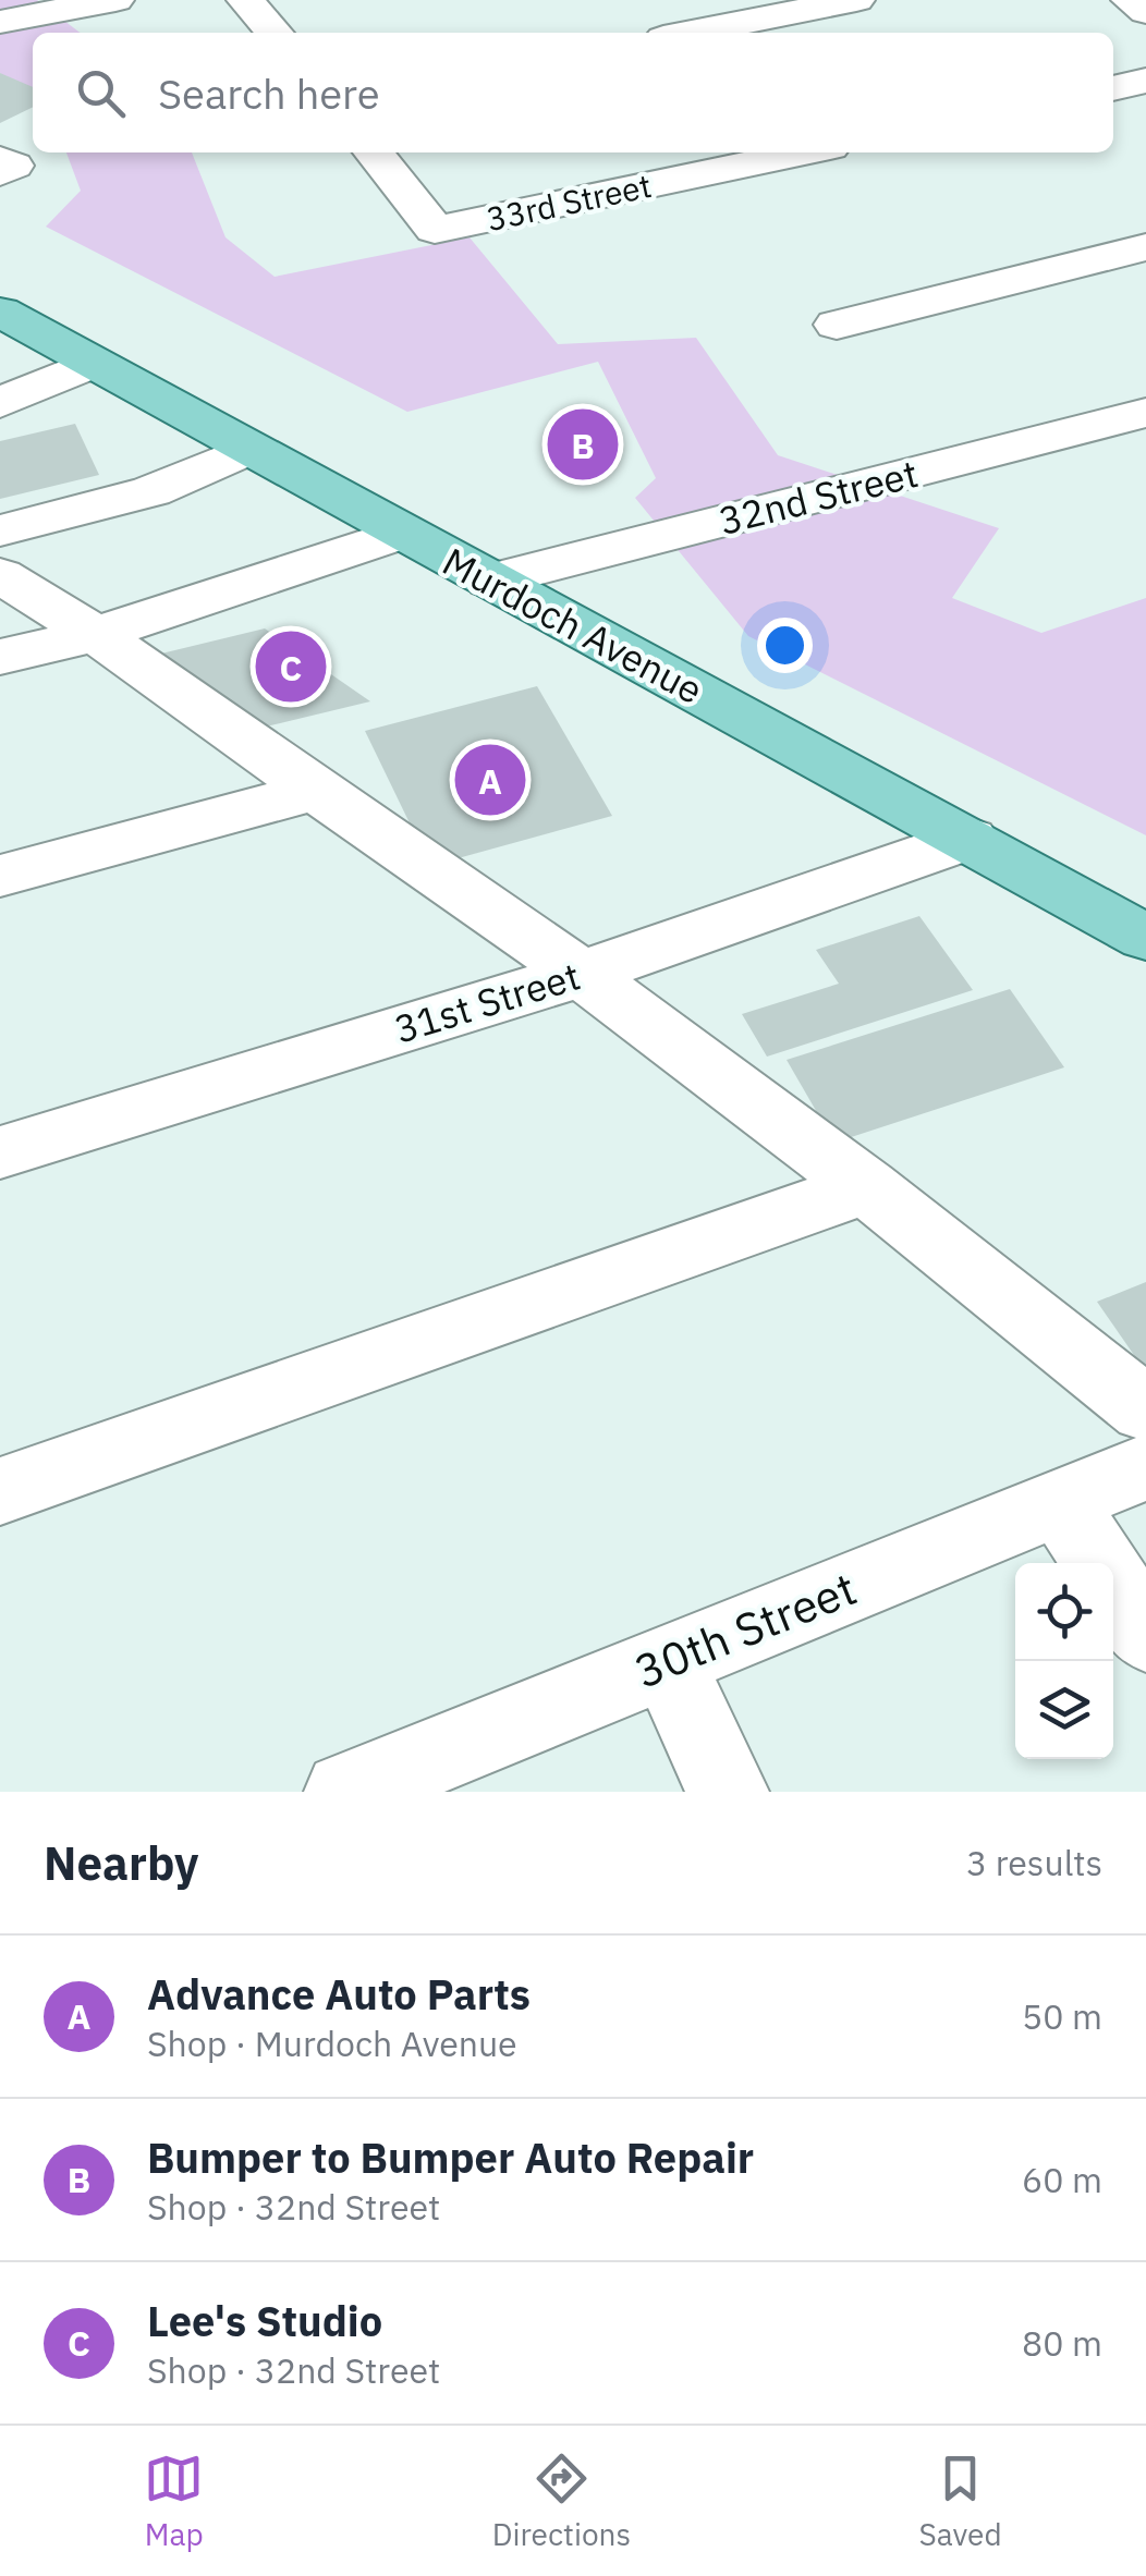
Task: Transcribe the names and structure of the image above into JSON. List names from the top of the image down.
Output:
{
  "streets": {
    "main road": ["Murdoch Avenue"],
    "street": [
      "33rd Street",
      "32nd Street",
      "31st Street",
      "30th Street"
    ]
  },
  "crossings": [
    ["32nd Street", "Murdoch Avenue"],
    ["Murdoch Avenue", "31st Street"]
  ],
  "page": {
    "search": "Search here",
    "pins": ["B", "C", "A"],
    "heading": ["Nearby", "3 results"],
    "list": [
      {
        "mark": "A",
        "name": "Advance Auto Parts",
        "note": "Shop · Murdoch Avenue",
        "value": "50 m"
      },
      {
        "mark": "B",
        "name": "Bumper to Bumper Auto Repair",
        "note": "Shop · 32nd Street",
        "value": "60 m"
      },
      {
        "mark": "C",
        "name": "Lee's Studio",
        "note": "Shop · 32nd Street",
        "value": "80 m"
      }
    ],
    "nav": ["Map", "Directions", "Saved"]
  }
}
